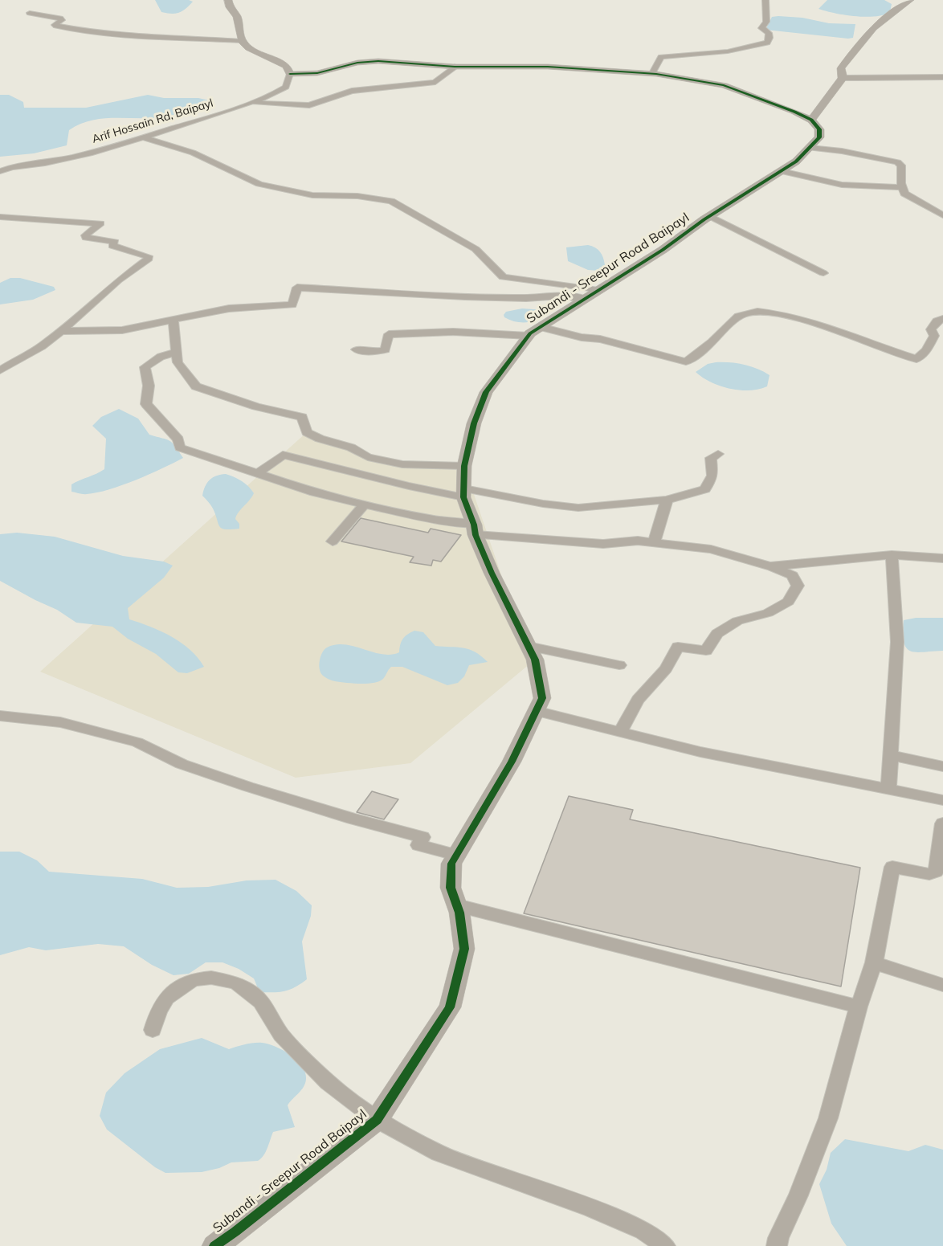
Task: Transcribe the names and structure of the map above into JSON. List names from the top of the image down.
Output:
{
  "streets": {
    "street": ["Arif Hossain Rd, Baipayl", "Subandi - Sreepur Road Baipayl"]
  }
}
